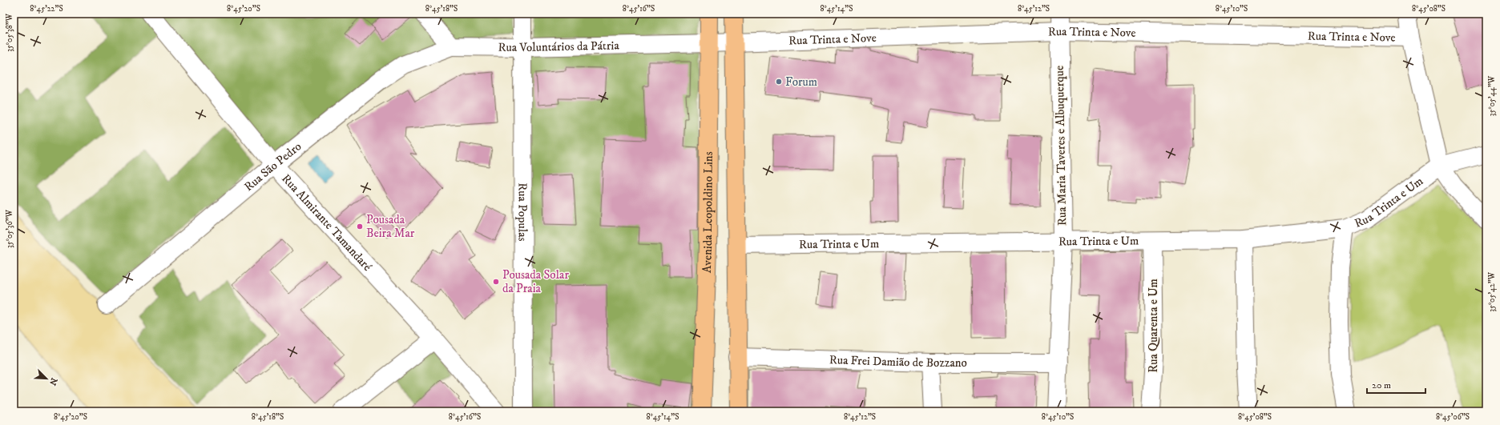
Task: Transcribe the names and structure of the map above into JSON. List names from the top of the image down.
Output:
{
  "streets": {
    "main road": ["Avenida Leopoldino Lins"],
    "street": [
      "Rua Trinta e Nove",
      "Rua Voluntários da Pátria",
      "Rua Maria Taveres e Albuquerque",
      "Rua São Pedro",
      "Rua Trinta e Um",
      "Rua Populas",
      "Rua Almirante Tamandaré",
      "Rua Quarenta e Um",
      "Rua Frei Damião de Bozzano"
    ]
  },
  "crossings": [
    ["Rua Trinta e Nove", "Rua Voluntários da Pátria"],
    ["Rua Trinta e Nove", "Rua Maria Taveres e Albuquerque"],
    ["Rua Trinta e Nove", "Avenida Leopoldino Lins"],
    ["Rua Voluntários da Pátria", "Rua São Pedro"],
    ["Rua Voluntários da Pátria", "Rua Populas"],
    ["Rua Voluntários da Pátria", "Avenida Leopoldino Lins"],
    ["Rua Maria Taveres e Albuquerque", "Rua Trinta e Um"],
    ["Rua Maria Taveres e Albuquerque", "Rua Frei Damião de Bozzano"],
    ["Rua São Pedro", "Rua Almirante Tamandaré"],
    ["Rua Trinta e Um", "Rua Quarenta e Um"]
  ],
  "places": ["Forum", "Pousada Beira Mar", "Pousada Solar da Praia"],
  "scale_bar": "20 m",
  "north": "bottom right",
  "coordinates": [
    "8°45'22\"S",
    "8°45'20\"S",
    "8°45'18\"S",
    "8°45'16\"S",
    "8°45'14\"S",
    "8°45'12\"S",
    "8°45'10\"S",
    "8°45'08\"S",
    "35°05'38\"W",
    "35°05'44\"W",
    "35°05'36\"W",
    "35°05'42\"W",
    "8°45'06\"S"
  ]
}
